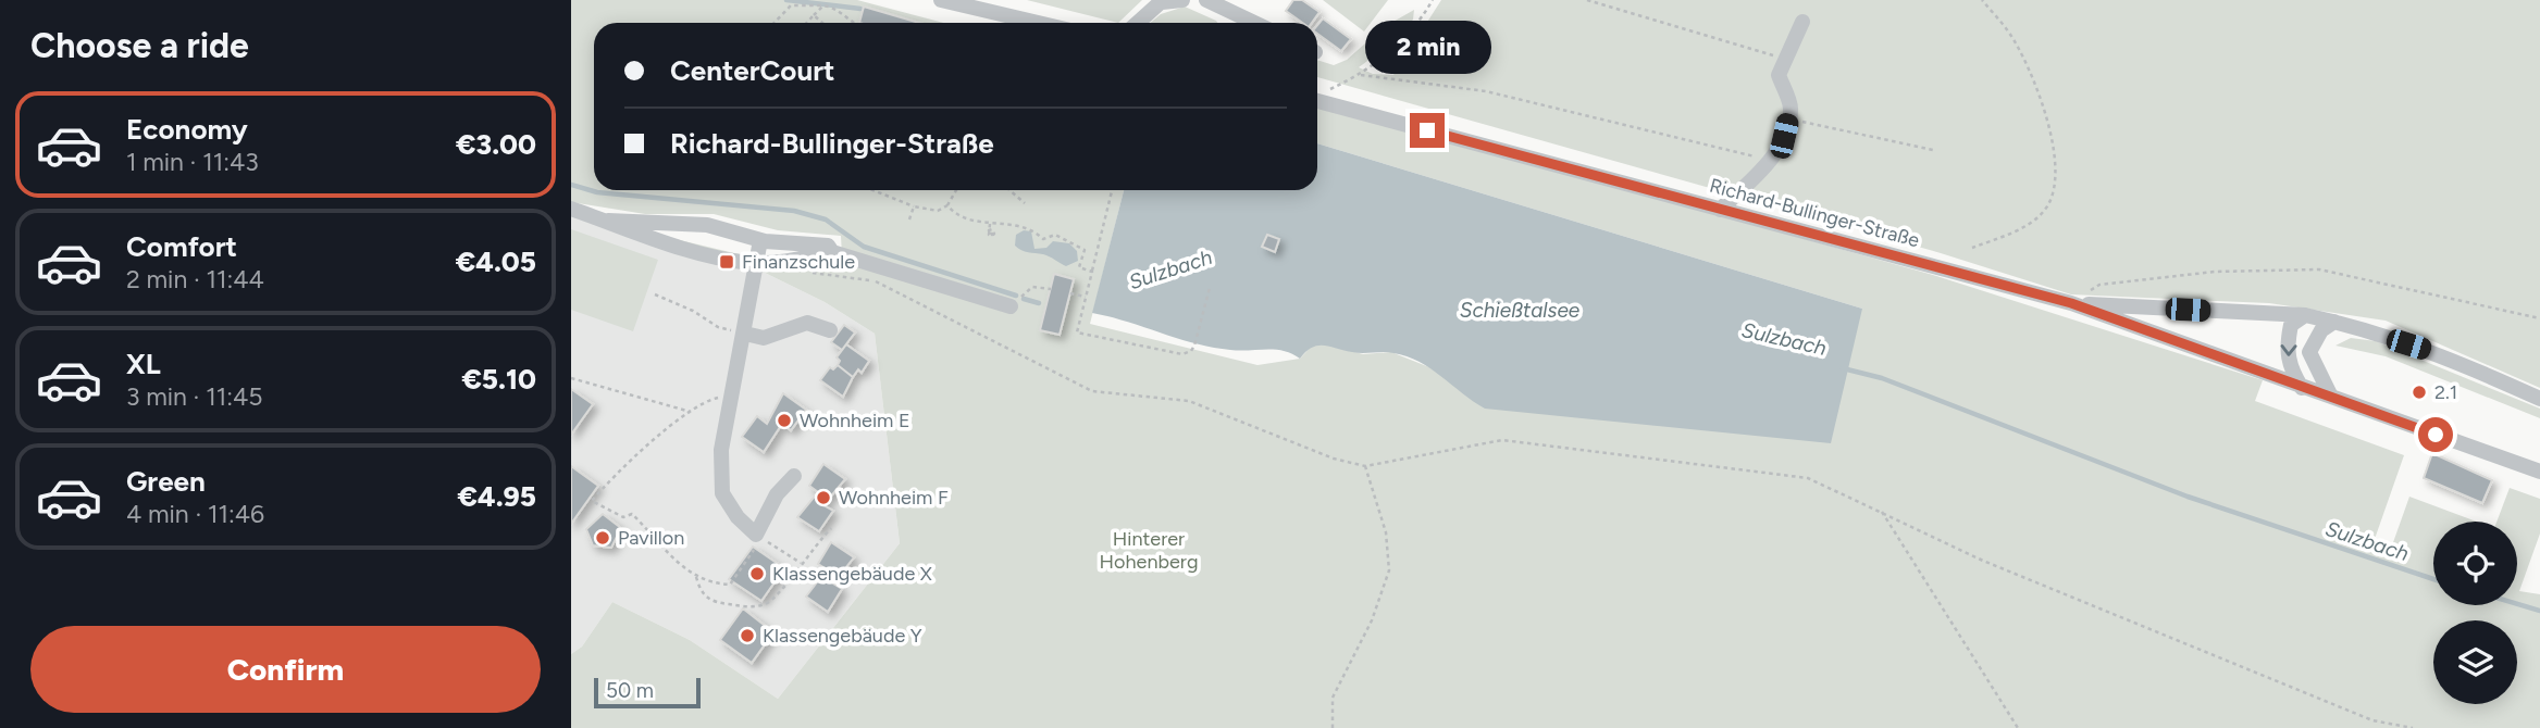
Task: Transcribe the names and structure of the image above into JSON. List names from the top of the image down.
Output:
{
  "streets": {
    "street": ["Richard-Bullinger-Straße"]
  },
  "water": ["Sulzbach", "Schießtalsee"],
  "parks": ["Hinterer Hohenberg"],
  "places": {
    "transit": ["Finanzschule"],
    "other": [
      "2.1",
      "Wohnheim E",
      "Wohnheim F",
      "Pavillon",
      "Klassengebäude X",
      "Klassengebäude Y"
    ]
  },
  "scale_bar": "50 m",
  "page": {
    "heading": "Choose a ride",
    "bubble": "2 min",
    "banner": ["CenterCourt", "Richard-Bullinger-Straße"],
    "list": [
      {
        "name": "Economy",
        "note": "1 min · 11:43",
        "value": "€3.00"
      },
      {
        "name": "Comfort",
        "note": "2 min · 11:44",
        "value": "€4.05"
      },
      {
        "name": "XL",
        "note": "3 min · 11:45",
        "value": "€5.10"
      },
      {
        "name": "Green",
        "note": "4 min · 11:46",
        "value": "€4.95"
      }
    ],
    "buttons": "Confirm",
    "scale": "50 m"
  }
}
